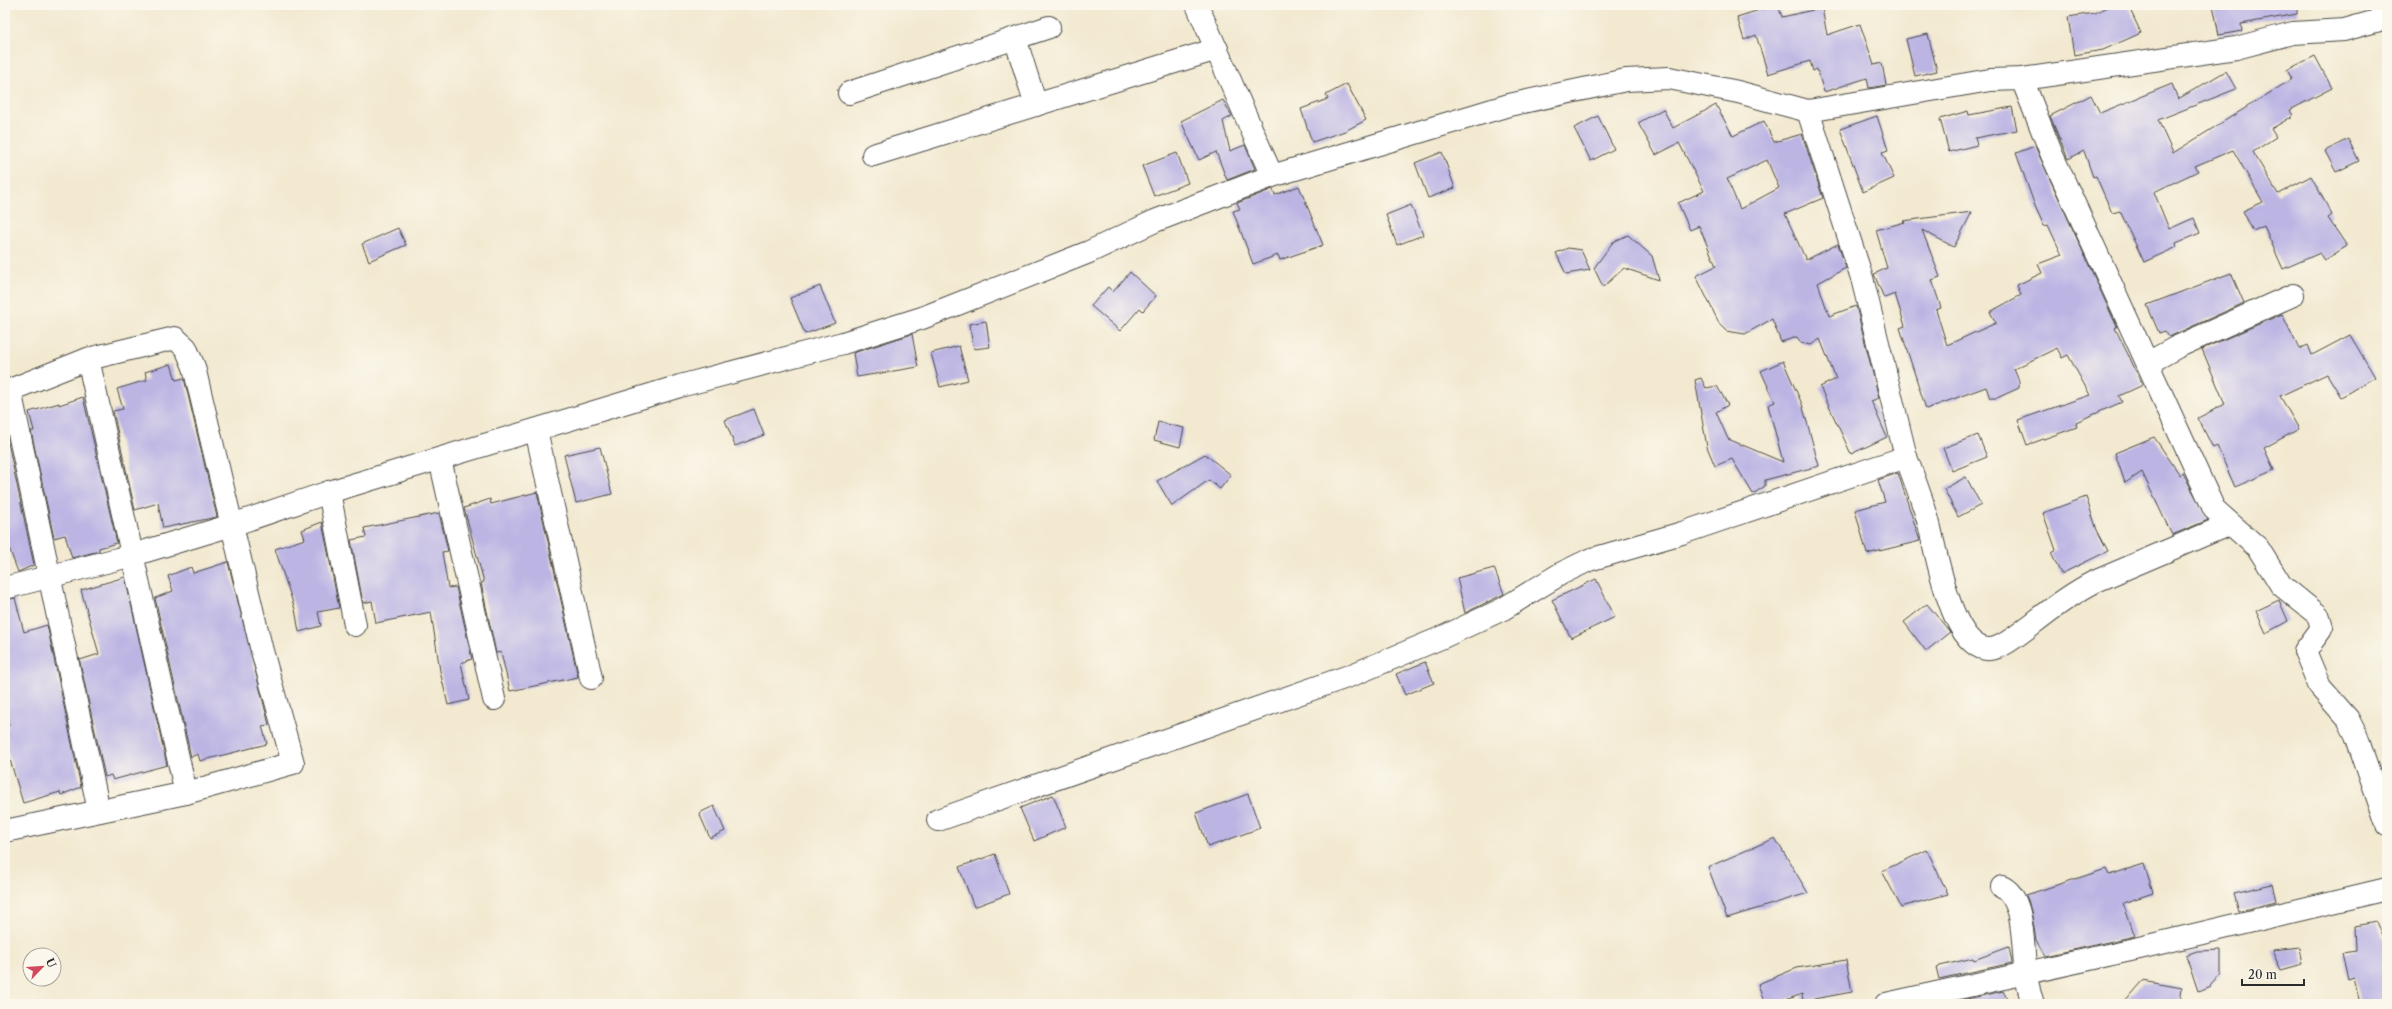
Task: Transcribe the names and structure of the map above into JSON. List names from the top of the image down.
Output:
{
  "scale_bar": "20 m",
  "north": "top right"
}
